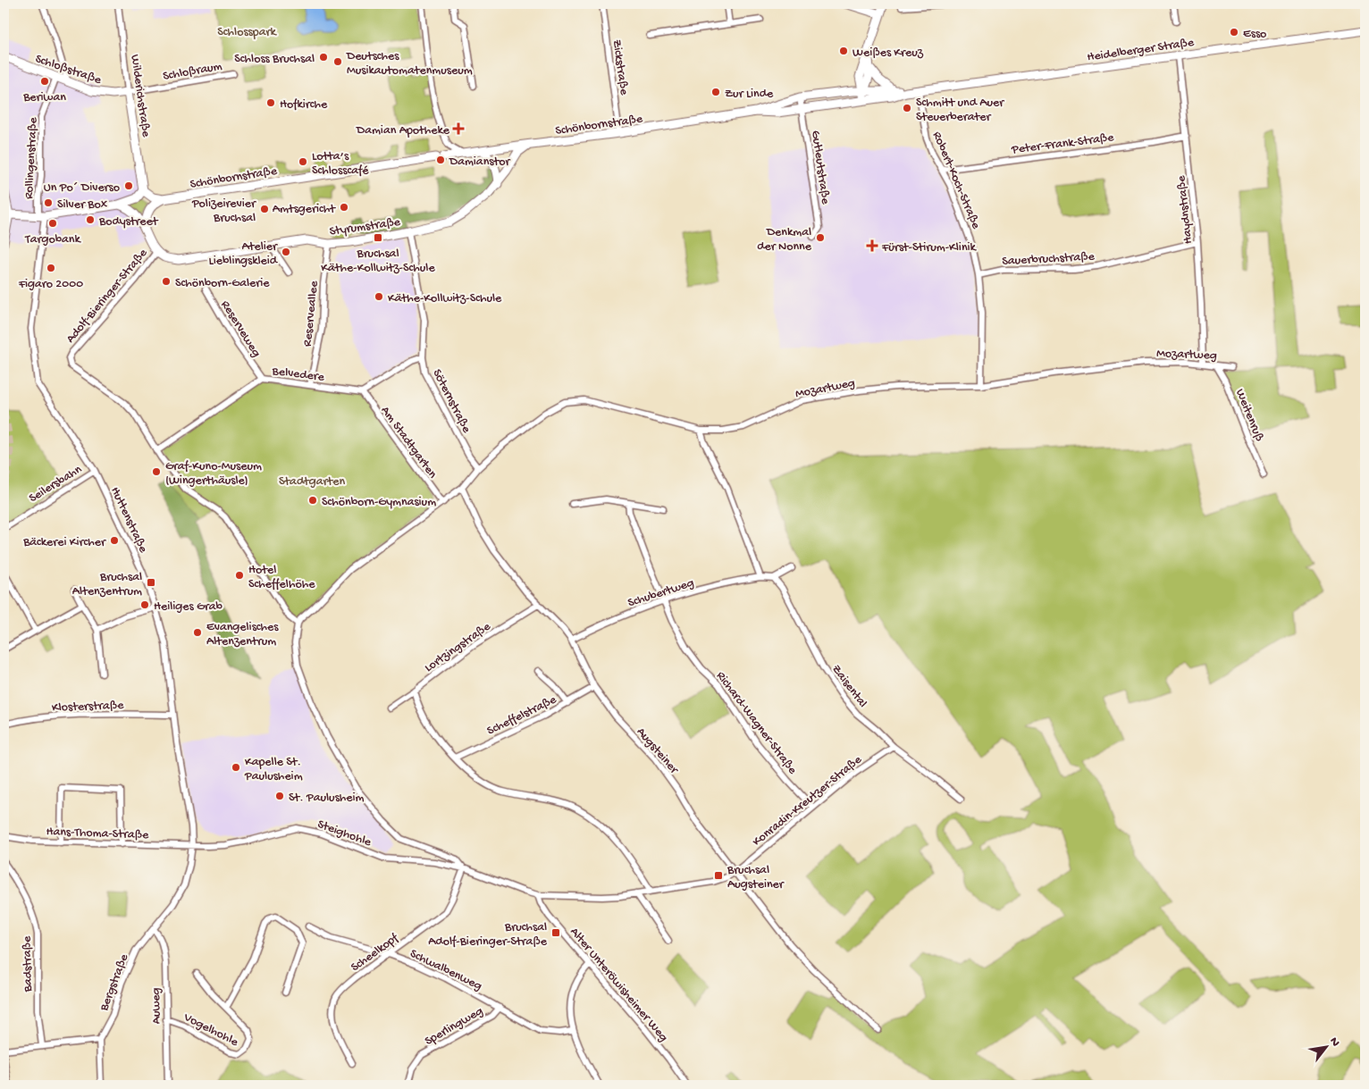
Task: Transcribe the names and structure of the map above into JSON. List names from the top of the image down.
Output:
{
  "streets": {
    "main road": [
      "Heidelberger Straße",
      "Schloßstraße",
      "Wilderichstraße",
      "Schönbornstraße",
      "Styrumstraße"
    ],
    "street": [
      "Zickstraße",
      "Schloßraum",
      "Peter-Frank-Straße",
      "Rollingenstraße",
      "Gutleutstraße",
      "Robert-Koch-Straße",
      "Haydnstraße",
      "Sauerbruchstraße",
      "Adolf-Bieringer-Straße",
      "Reserveallee",
      "Reserveweg",
      "Mozartweg",
      "Belvedere",
      "Söternstraße",
      "Weitenruß",
      "Am Stadtgarten",
      "Seilersbahn",
      "Huttenstraße",
      "Schubertweg",
      "Lortzingstraße",
      "Zaisental",
      "Klosterstraße",
      "Scheffelstraße",
      "Richard-Wagner-Straße",
      "Augsteiner",
      "Konradin-Kreutzer-Straße",
      "Hans-Thoma-Straße",
      "Steighohle",
      "Scheelkopf",
      "Badstraße",
      "Schwalbenweg",
      "Bergstraße",
      "Alter Unteröwisheimer Weg",
      "Auweg",
      "Sperlingweg",
      "Vogelhohle"
    ]
  },
  "crossings": [
    ["Heidelberger Straße", "Schönbornstraße"],
    ["Heidelberger Straße", "Robert-Koch-Straße"],
    ["Heidelberger Straße", "Haydnstraße"],
    ["Zickstraße", "Schönbornstraße"],
    ["Schloßstraße", "Schloßraum"],
    ["Schloßstraße", "Wilderichstraße"],
    ["Schloßstraße", "Rollingenstraße"],
    ["Schloßraum", "Wilderichstraße"],
    ["Schönbornstraße", "Gutleutstraße"],
    ["Schönbornstraße", "Styrumstraße"],
    ["Peter-Frank-Straße", "Robert-Koch-Straße"],
    ["Peter-Frank-Straße", "Haydnstraße"],
    ["Rollingenstraße", "Huttenstraße"],
    ["Robert-Koch-Straße", "Sauerbruchstraße"],
    ["Robert-Koch-Straße", "Mozartweg"],
    ["Haydnstraße", "Sauerbruchstraße"],
    ["Haydnstraße", "Mozartweg"],
    ["Styrumstraße", "Adolf-Bieringer-Straße"],
    ["Styrumstraße", "Reserveallee"],
    ["Styrumstraße", "Söternstraße"],
    ["Adolf-Bieringer-Straße", "Mozartweg"],
    ["Adolf-Bieringer-Straße", "Belvedere"],
    ["Reserveallee", "Belvedere"],
    ["Reserveweg", "Belvedere"],
    ["Mozartweg", "Söternstraße"],
    ["Mozartweg", "Weitenruß"],
    ["Mozartweg", "Am Stadtgarten"],
    ["Mozartweg", "Augsteiner"],
    ["Belvedere", "Am Stadtgarten"],
    ["Seilersbahn", "Huttenstraße"],
    ["Huttenstraße", "Klosterstraße"],
    ["Huttenstraße", "Hans-Thoma-Straße"],
    ["Huttenstraße", "Steighohle"],
    ["Huttenstraße", "Bergstraße"],
    ["Schubertweg", "Richard-Wagner-Straße"],
    ["Schubertweg", "Augsteiner"],
    ["Lortzingstraße", "Augsteiner"],
    ["Zaisental", "Konradin-Kreutzer-Straße"],
    ["Scheffelstraße", "Augsteiner"],
    ["Richard-Wagner-Straße", "Konradin-Kreutzer-Straße"],
    ["Augsteiner", "Konradin-Kreutzer-Straße"],
    ["Hans-Thoma-Straße", "Steighohle"],
    ["Hans-Thoma-Straße", "Bergstraße"],
    ["Steighohle", "Scheelkopf"],
    ["Steighohle", "Bergstraße"],
    ["Scheelkopf", "Schwalbenweg"],
    ["Schwalbenweg", "Sperlingweg"],
    ["Bergstraße", "Auweg"],
    ["Auweg", "Vogelhohle"]
  ],
  "parks": ["Schlosspark", "Stadtgarten"],
  "places": {
    "other": [
      "Esso",
      "Weißes Kreuz",
      "Schloss Bruchsal",
      "Deutsches Musikautomatenmuseum",
      "Beriwan",
      "Zur Linde",
      "Hofkirche",
      "Schmitt und Auer Steuerberater",
      "Damianstor",
      "Lotta’s Schlosscafé",
      "Un Po´ Diverso",
      "Silver Box",
      "Amtsgericht",
      "Polizeirevier Bruchsal",
      "Bodystreet",
      "Targobank",
      "Denkmal der Nonne",
      "Atelier Lieblingskleid",
      "Figaro 2000",
      "Schönborn-Galerie",
      "Käthe-Kollwitz-Schule",
      "Graf-Kuno-Museum (Wingerthäusle)",
      "Schönborn-Gymnasium",
      "Bäckerei Kircher",
      "Hotel Scheffelhöhe",
      "Heiliges Grab",
      "Evangelisches Altenzentrum",
      "Kapelle St. Paulusheim",
      "St. Paulusheim"
    ],
    "health": ["Damian Apotheke", "Fürst-Stirum-Klinik"],
    "transit": [
      "Bruchsal Käthe-Kollwitz-Schule",
      "Bruchsal Altenzentrum",
      "Bruchsal Augsteiner",
      "Bruchsal Adolf-Bieringer-Straße"
    ]
  },
  "north": "top right"
}
